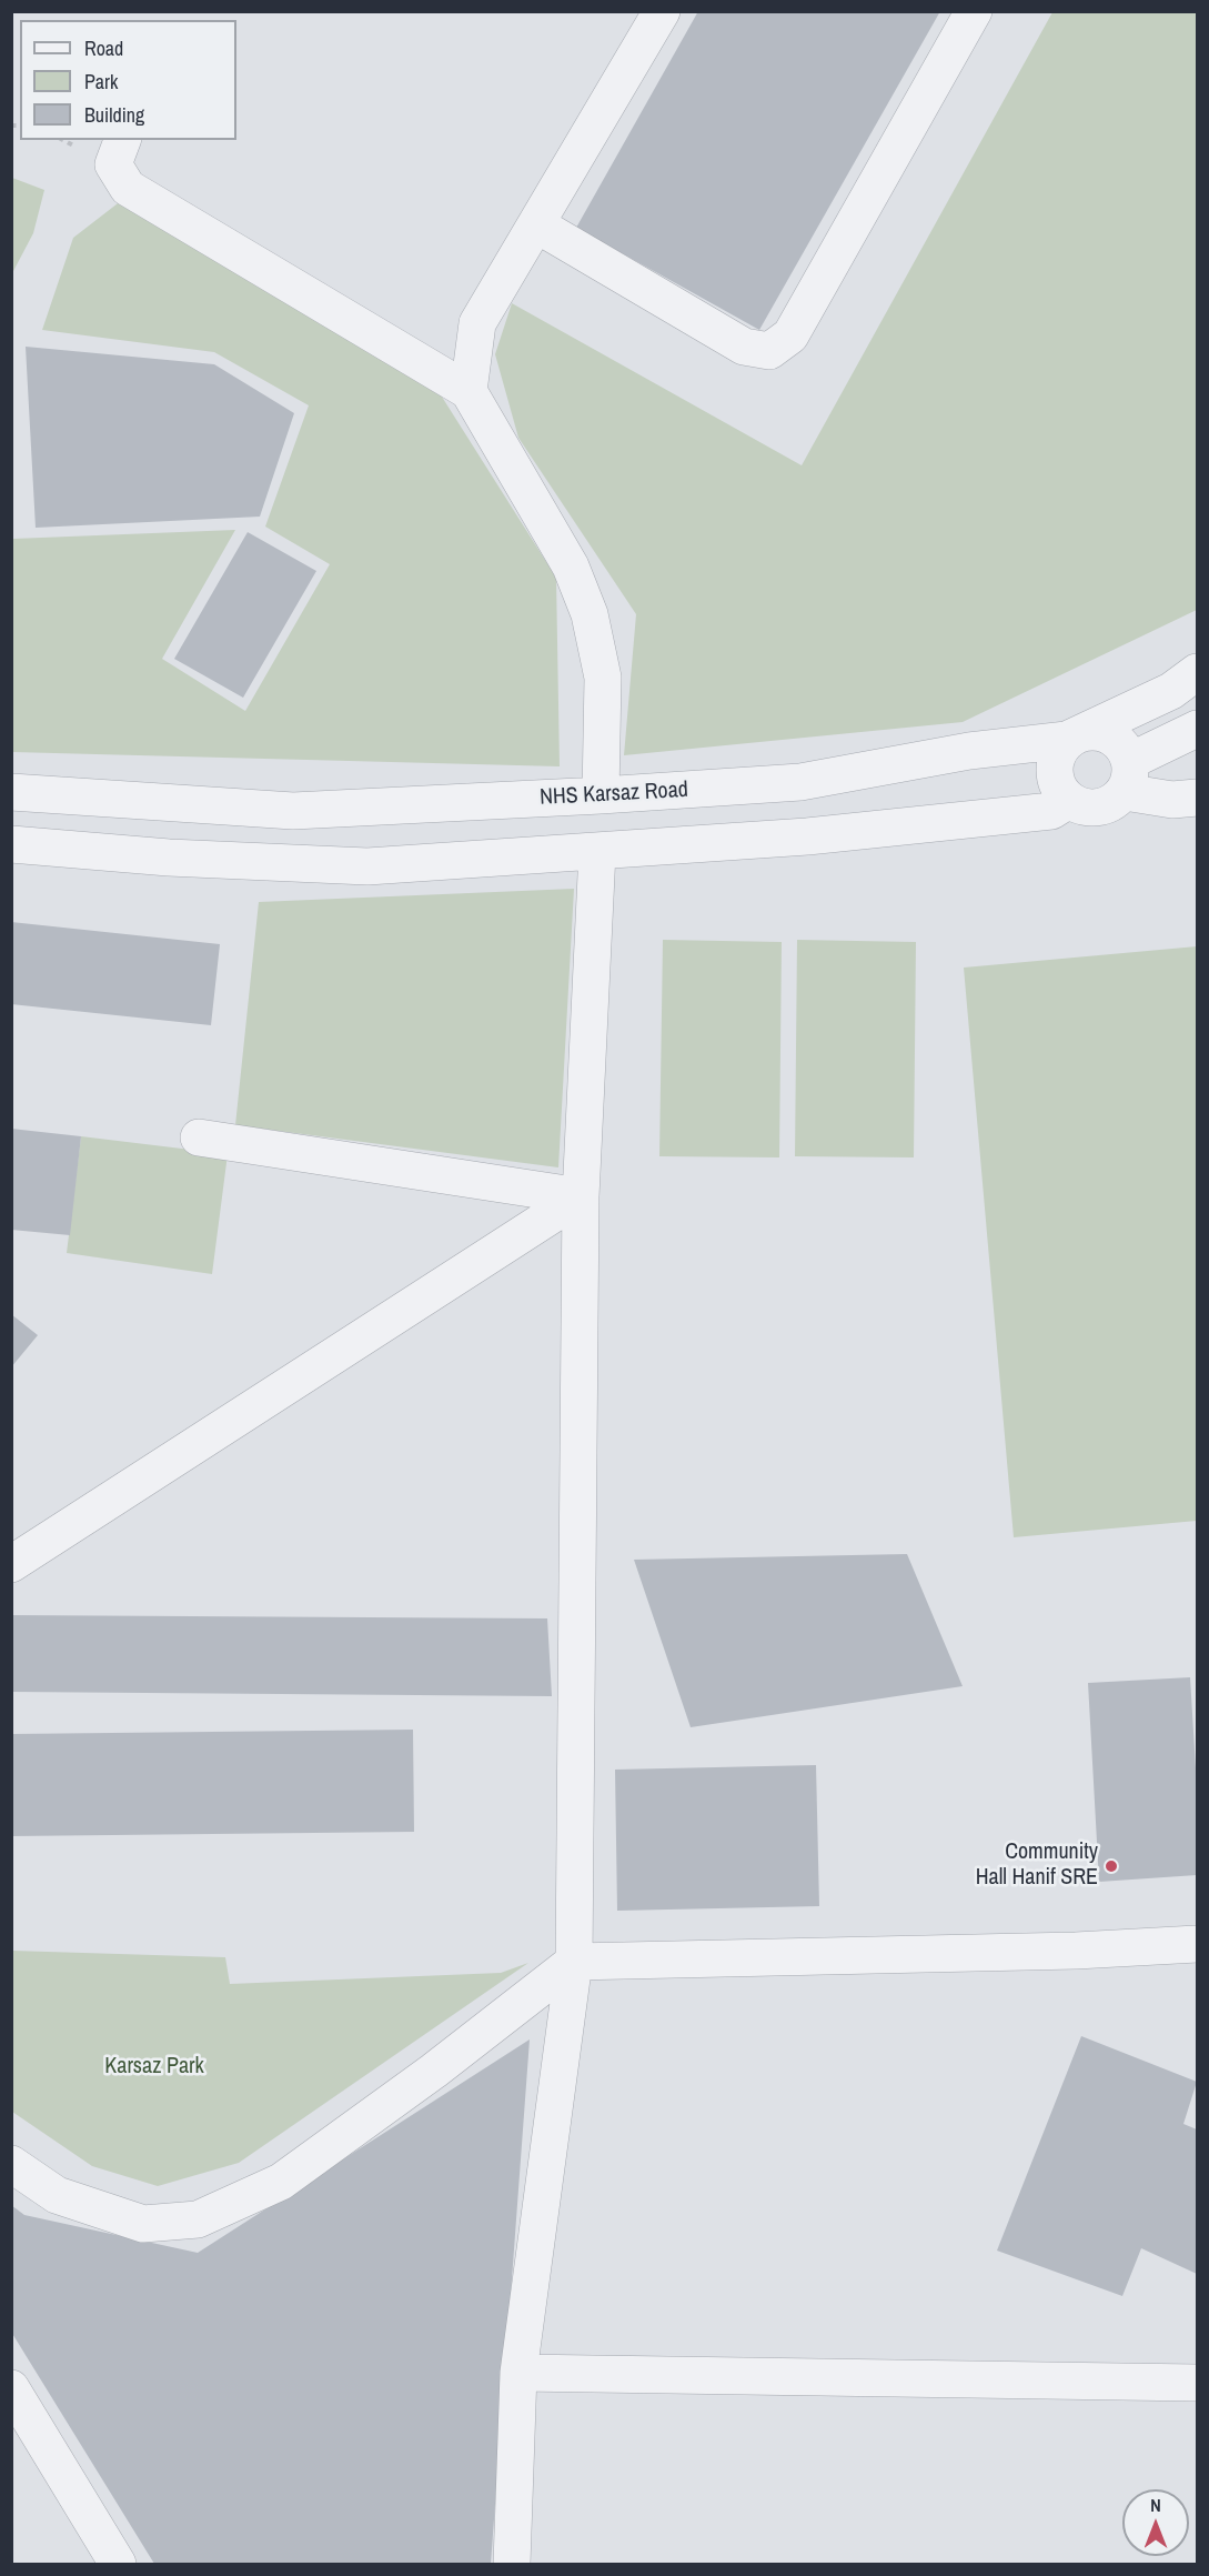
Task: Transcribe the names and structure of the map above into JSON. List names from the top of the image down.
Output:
{
  "streets": {
    "street": ["NHS Karsaz Road"]
  },
  "parks": ["Karsaz Park"],
  "places": ["Community Hall Hanif SRE"],
  "legend": ["Road", "Park", "Building"],
  "north": "top"
}
